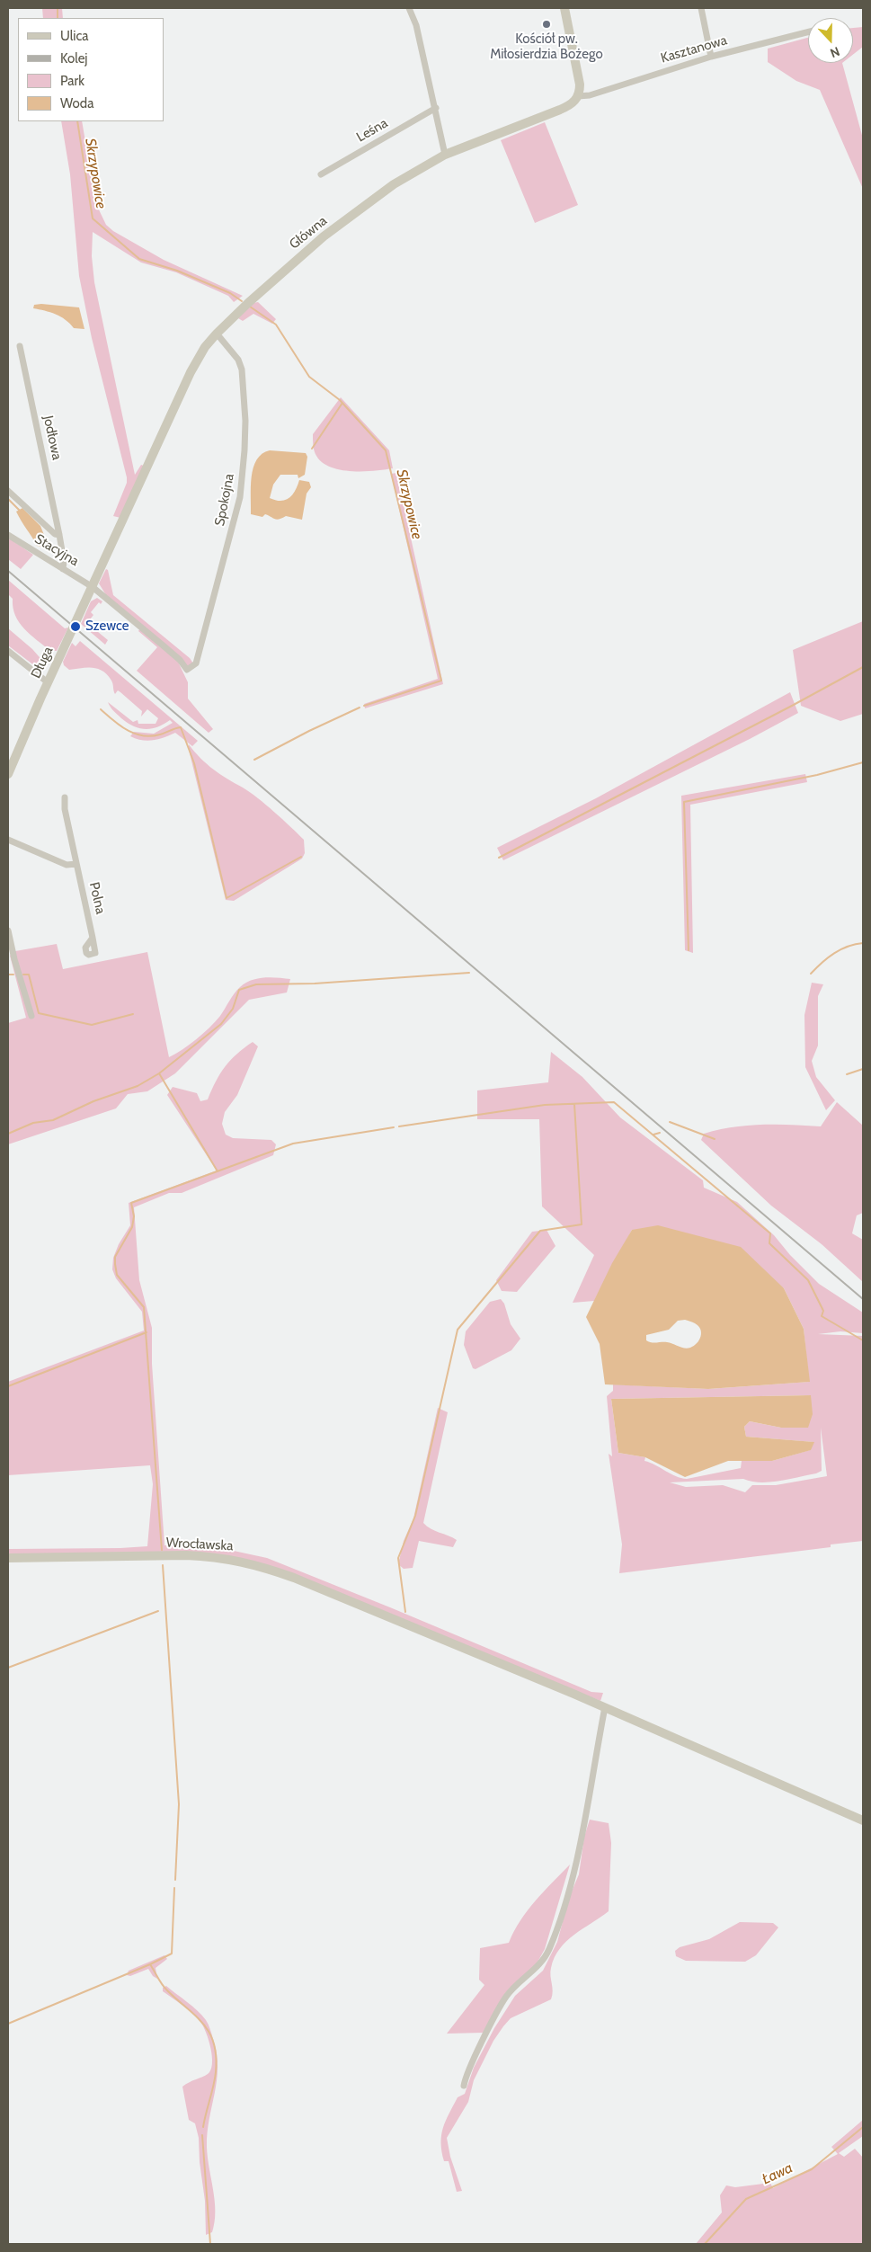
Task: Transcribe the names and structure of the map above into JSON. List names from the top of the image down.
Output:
{
  "streets": {
    "street": [
      "Kasztanowa",
      "Leśna",
      "Główna",
      "Jodłowa",
      "Spokojna",
      "Stacyjna",
      "Długa",
      "Polna",
      "Wrocławska"
    ]
  },
  "crossings": [
    ["Kasztanowa", "Główna"],
    ["Główna", "Spokojna"],
    ["Główna", "Długa"],
    ["Jodłowa", "Stacyjna"],
    ["Spokojna", "Stacyjna"],
    ["Stacyjna", "Długa"]
  ],
  "water": ["Skrzypowice", "Ława"],
  "places": ["Kościół pw. Miłosierdzia Bożego", "Szewce"],
  "legend": [
    "Ulica",
    "Kolej",
    "Park",
    "Woda"
  ],
  "north": "bottom"
}
